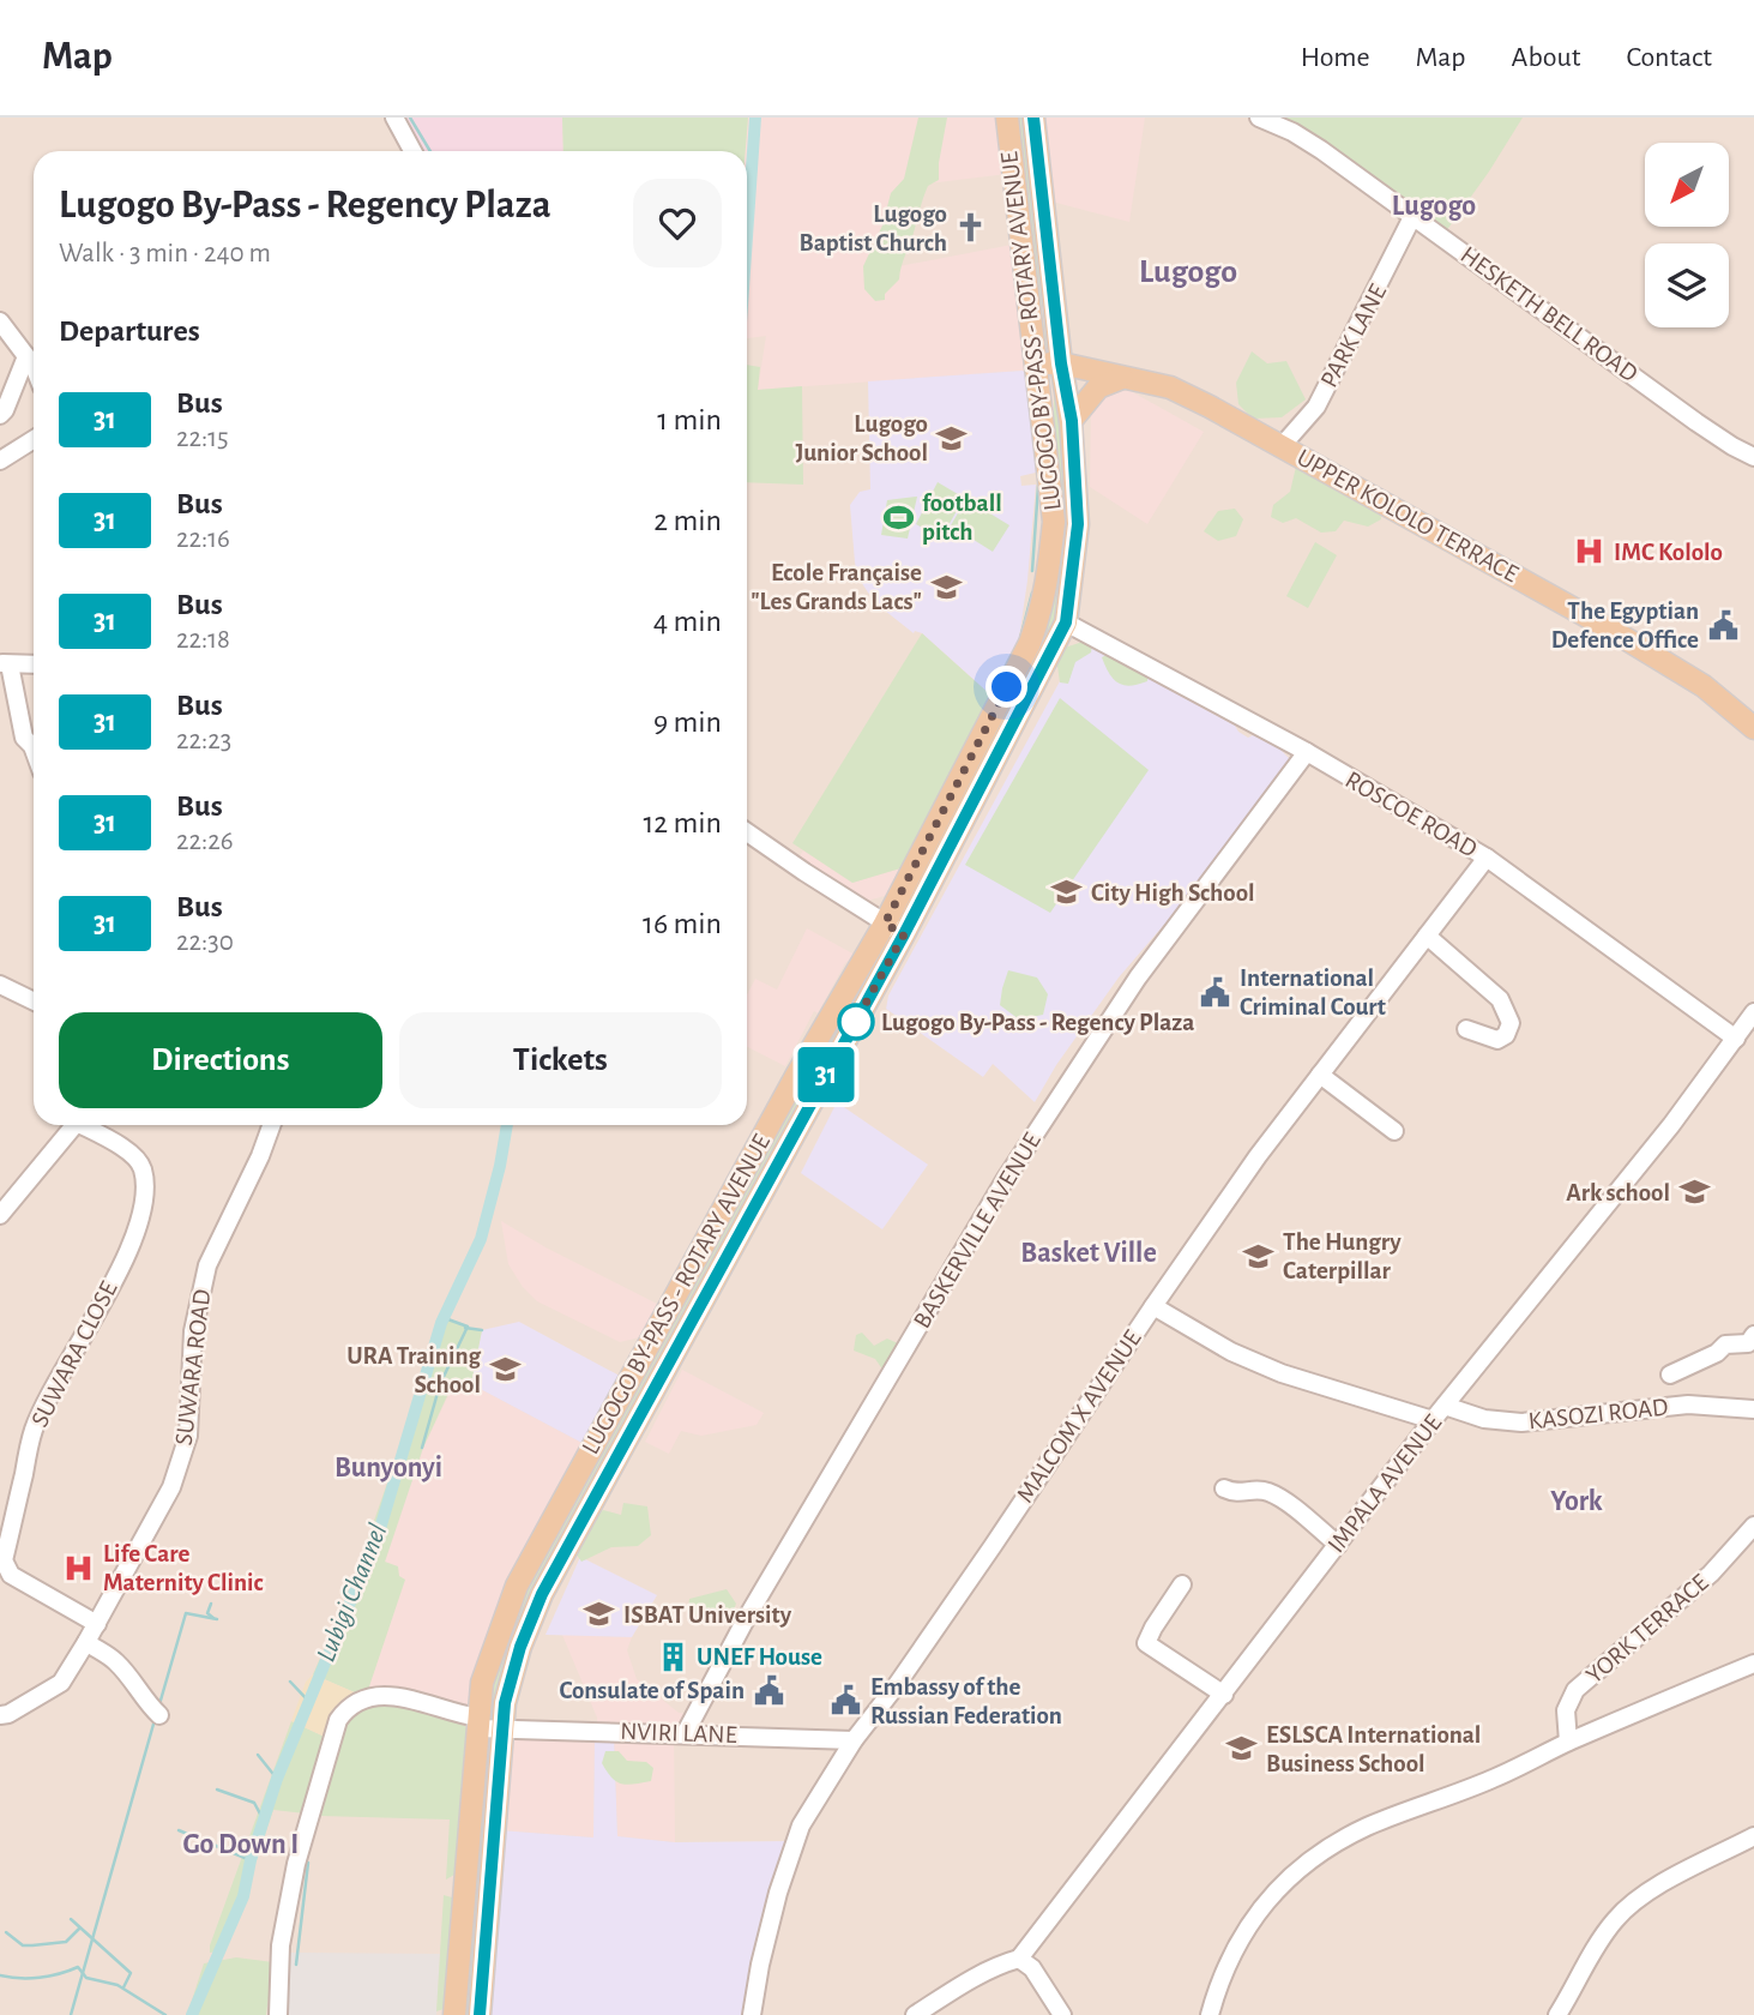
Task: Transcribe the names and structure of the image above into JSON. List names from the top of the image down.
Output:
{
  "streets": {
    "main road": ["LUGOGO BY-PASS - ROTARY AVENUE", "UPPER KOLOLO TERRACE"],
    "street": [
      "HESKETH BELL ROAD",
      "PARK LANE",
      "ROSCOE ROAD",
      "BASKERVILLE AVENUE",
      "SUWARA CLOSE",
      "SUWARA ROAD",
      "KASOZI ROAD",
      "MALCOM X AVENUE",
      "IMPALA AVENUE",
      "YORK TERRACE",
      "NVIRI LANE"
    ]
  },
  "crossings": [
    ["HESKETH BELL ROAD", "PARK LANE"],
    ["LUGOGO BY-PASS - ROTARY AVENUE", "UPPER KOLOLO TERRACE"],
    ["LUGOGO BY-PASS - ROTARY AVENUE", "ROSCOE ROAD"],
    ["LUGOGO BY-PASS - ROTARY AVENUE", "NVIRI LANE"],
    ["PARK LANE", "UPPER KOLOLO TERRACE"],
    ["ROSCOE ROAD", "BASKERVILLE AVENUE"],
    ["ROSCOE ROAD", "MALCOM X AVENUE"],
    ["ROSCOE ROAD", "IMPALA AVENUE"],
    ["BASKERVILLE AVENUE", "NVIRI LANE"],
    ["SUWARA CLOSE", "SUWARA ROAD"],
    ["KASOZI ROAD", "IMPALA AVENUE"],
    ["MALCOM X AVENUE", "NVIRI LANE"]
  ],
  "districts": [
    "Lugogo",
    "Lugogo",
    "Basket Ville",
    "Bunyonyi",
    "York",
    "Go Down I"
  ],
  "water": ["Lubigi Channel"],
  "places": {
    "church": ["Lugogo Baptist Church"],
    "school or university": [
      "Lugogo Junior School",
      "Ecole Française \"Les Grands Lacs\"",
      "City High School",
      "Ark school",
      "The Hungry Caterpillar",
      "URA Training School",
      "ISBAT University",
      "ESLSCA International Business School"
    ],
    "sports": ["football pitch"],
    "hospital": ["IMC Kololo", "Life Care Maternity Clinic"],
    "public building": [
      "The Egyptian Defence Office",
      "International Criminal Court",
      "Consulate of Spain",
      "Embassy of the Russian Federation"
    ],
    "other": ["Lugogo By-Pass - Regency Plaza"],
    "building": ["UNEF House"]
  },
  "lines": ["bus line 31"],
  "north": "bottom left",
  "page": {
    "header": "Map",
    "nav": [
      "Home",
      "Map",
      "About",
      "Contact"
    ],
    "on_map": "31",
    "heading": [
      ["Lugogo By-Pass - Regency Plaza", "Walk · 3 min · 240 m"],
      "Departures"
    ],
    "list": [
      {
        "mark": "31",
        "name": "Bus",
        "note": "22:15",
        "value": "1 min"
      },
      {
        "mark": "31",
        "name": "Bus",
        "note": "22:16",
        "value": "2 min"
      },
      {
        "mark": "31",
        "name": "Bus",
        "note": "22:18",
        "value": "4 min"
      },
      {
        "mark": "31",
        "name": "Bus",
        "note": "22:23",
        "value": "9 min"
      },
      {
        "mark": "31",
        "name": "Bus",
        "note": "22:26",
        "value": "12 min"
      },
      {
        "mark": "31",
        "name": "Bus",
        "note": "22:30",
        "value": "16 min"
      }
    ],
    "buttons": ["Directions", "Tickets"]
  }
}
